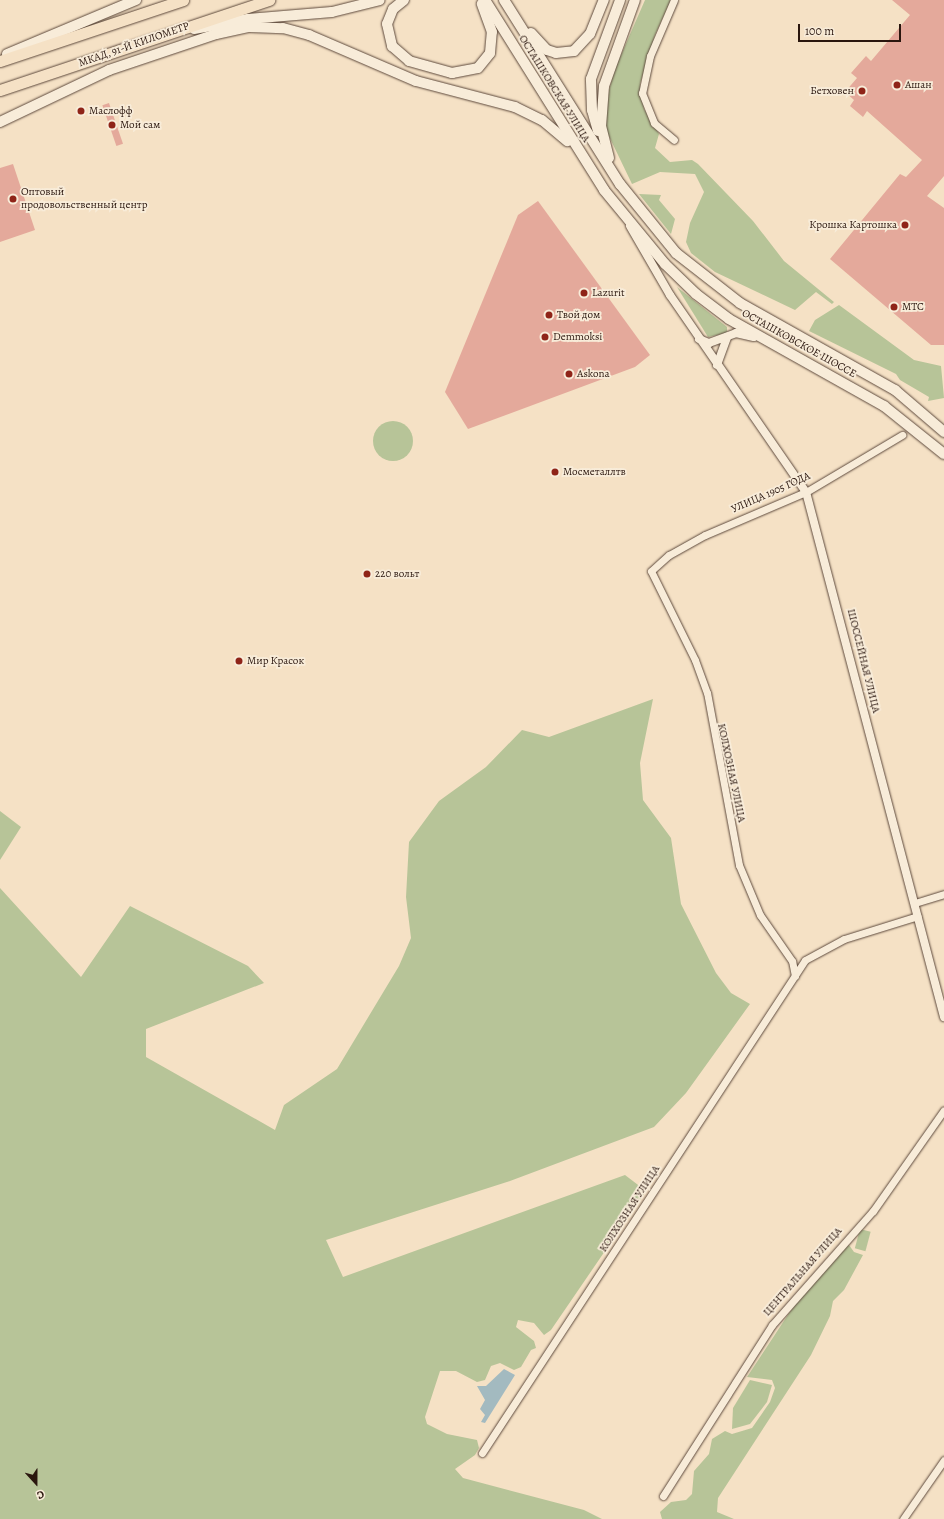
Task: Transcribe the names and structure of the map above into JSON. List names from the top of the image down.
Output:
{
  "streets": {
    "highway": ["МКАД, 91-Й КИЛОМЕТР"],
    "main road": ["ОСТАШКОВСКАЯ УЛИЦА", "ОСТАШКОВСКОЕ ШОССЕ"],
    "street": [
      "УЛИЦА 1905 ГОДА",
      "ШОССЕЙНАЯ УЛИЦА",
      "КОЛХОЗНАЯ УЛИЦА",
      "ЦЕНТРАЛЬНАЯ УЛИЦА"
    ]
  },
  "crossings": [
    ["ОСТАШКОВСКАЯ УЛИЦА", "ОСТАШКОВСКОЕ ШОССЕ"],
    ["ОСТАШКОВСКОЕ ШОССЕ", "ШОССЕЙНАЯ УЛИЦА"],
    ["УЛИЦА 1905 ГОДА", "ШОССЕЙНАЯ УЛИЦА"],
    ["УЛИЦА 1905 ГОДА", "КОЛХОЗНАЯ УЛИЦА"],
    ["ШОССЕЙНАЯ УЛИЦА", "КОЛХОЗНАЯ УЛИЦА"]
  ],
  "places": [
    "Ашан",
    "Бетховен",
    "Маслофф",
    "Мой сам",
    "Оптовый продовольственный центр",
    "Крошка Картошка",
    "Lazurit",
    "МТС",
    "Твой дом",
    "Demmoksi",
    "Askona",
    "Мосметаллтв",
    "220 вольт",
    "Мир Красок"
  ],
  "scale_bar": "100 m",
  "north": "bottom"
}
